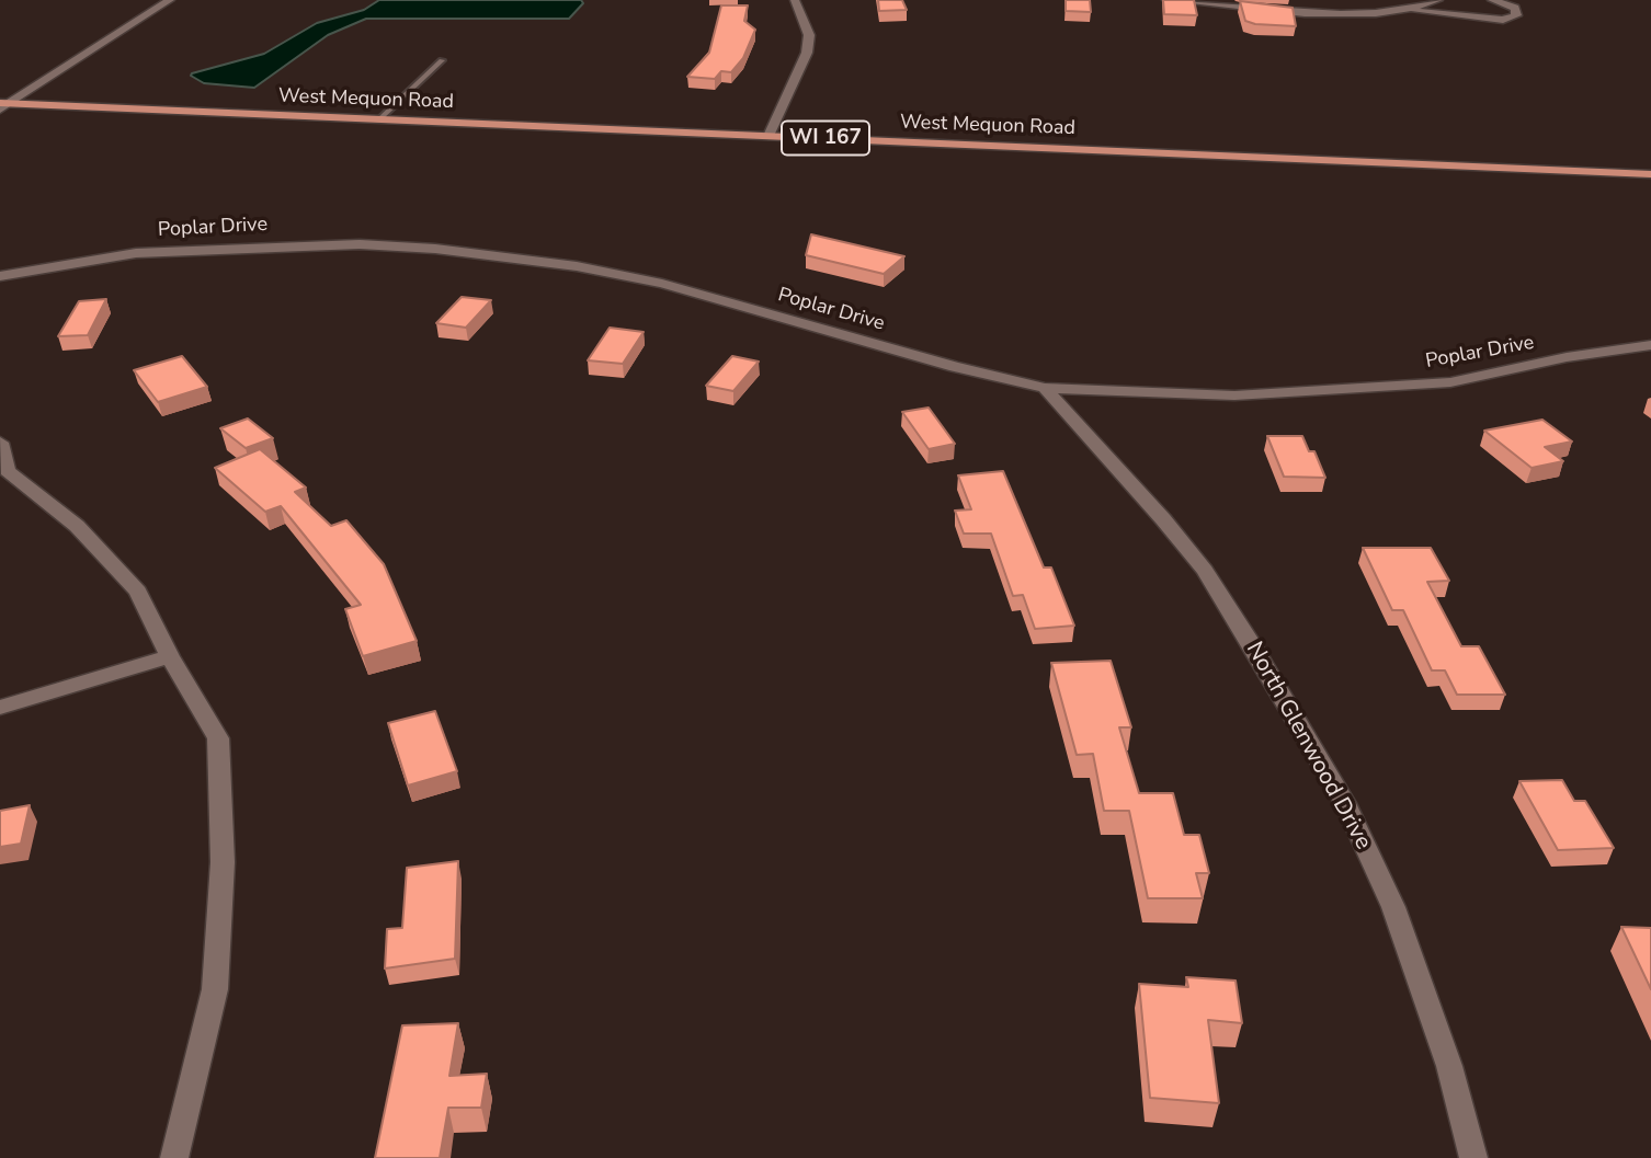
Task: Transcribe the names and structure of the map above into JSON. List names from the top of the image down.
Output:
{
  "streets": {
    "main road": ["West Mequon Road", "WI 167"],
    "street": ["Poplar Drive", "North Glenwood Drive"]
  },
  "crossings": [
    ["Poplar Drive", "North Glenwood Drive"]
  ]
}
